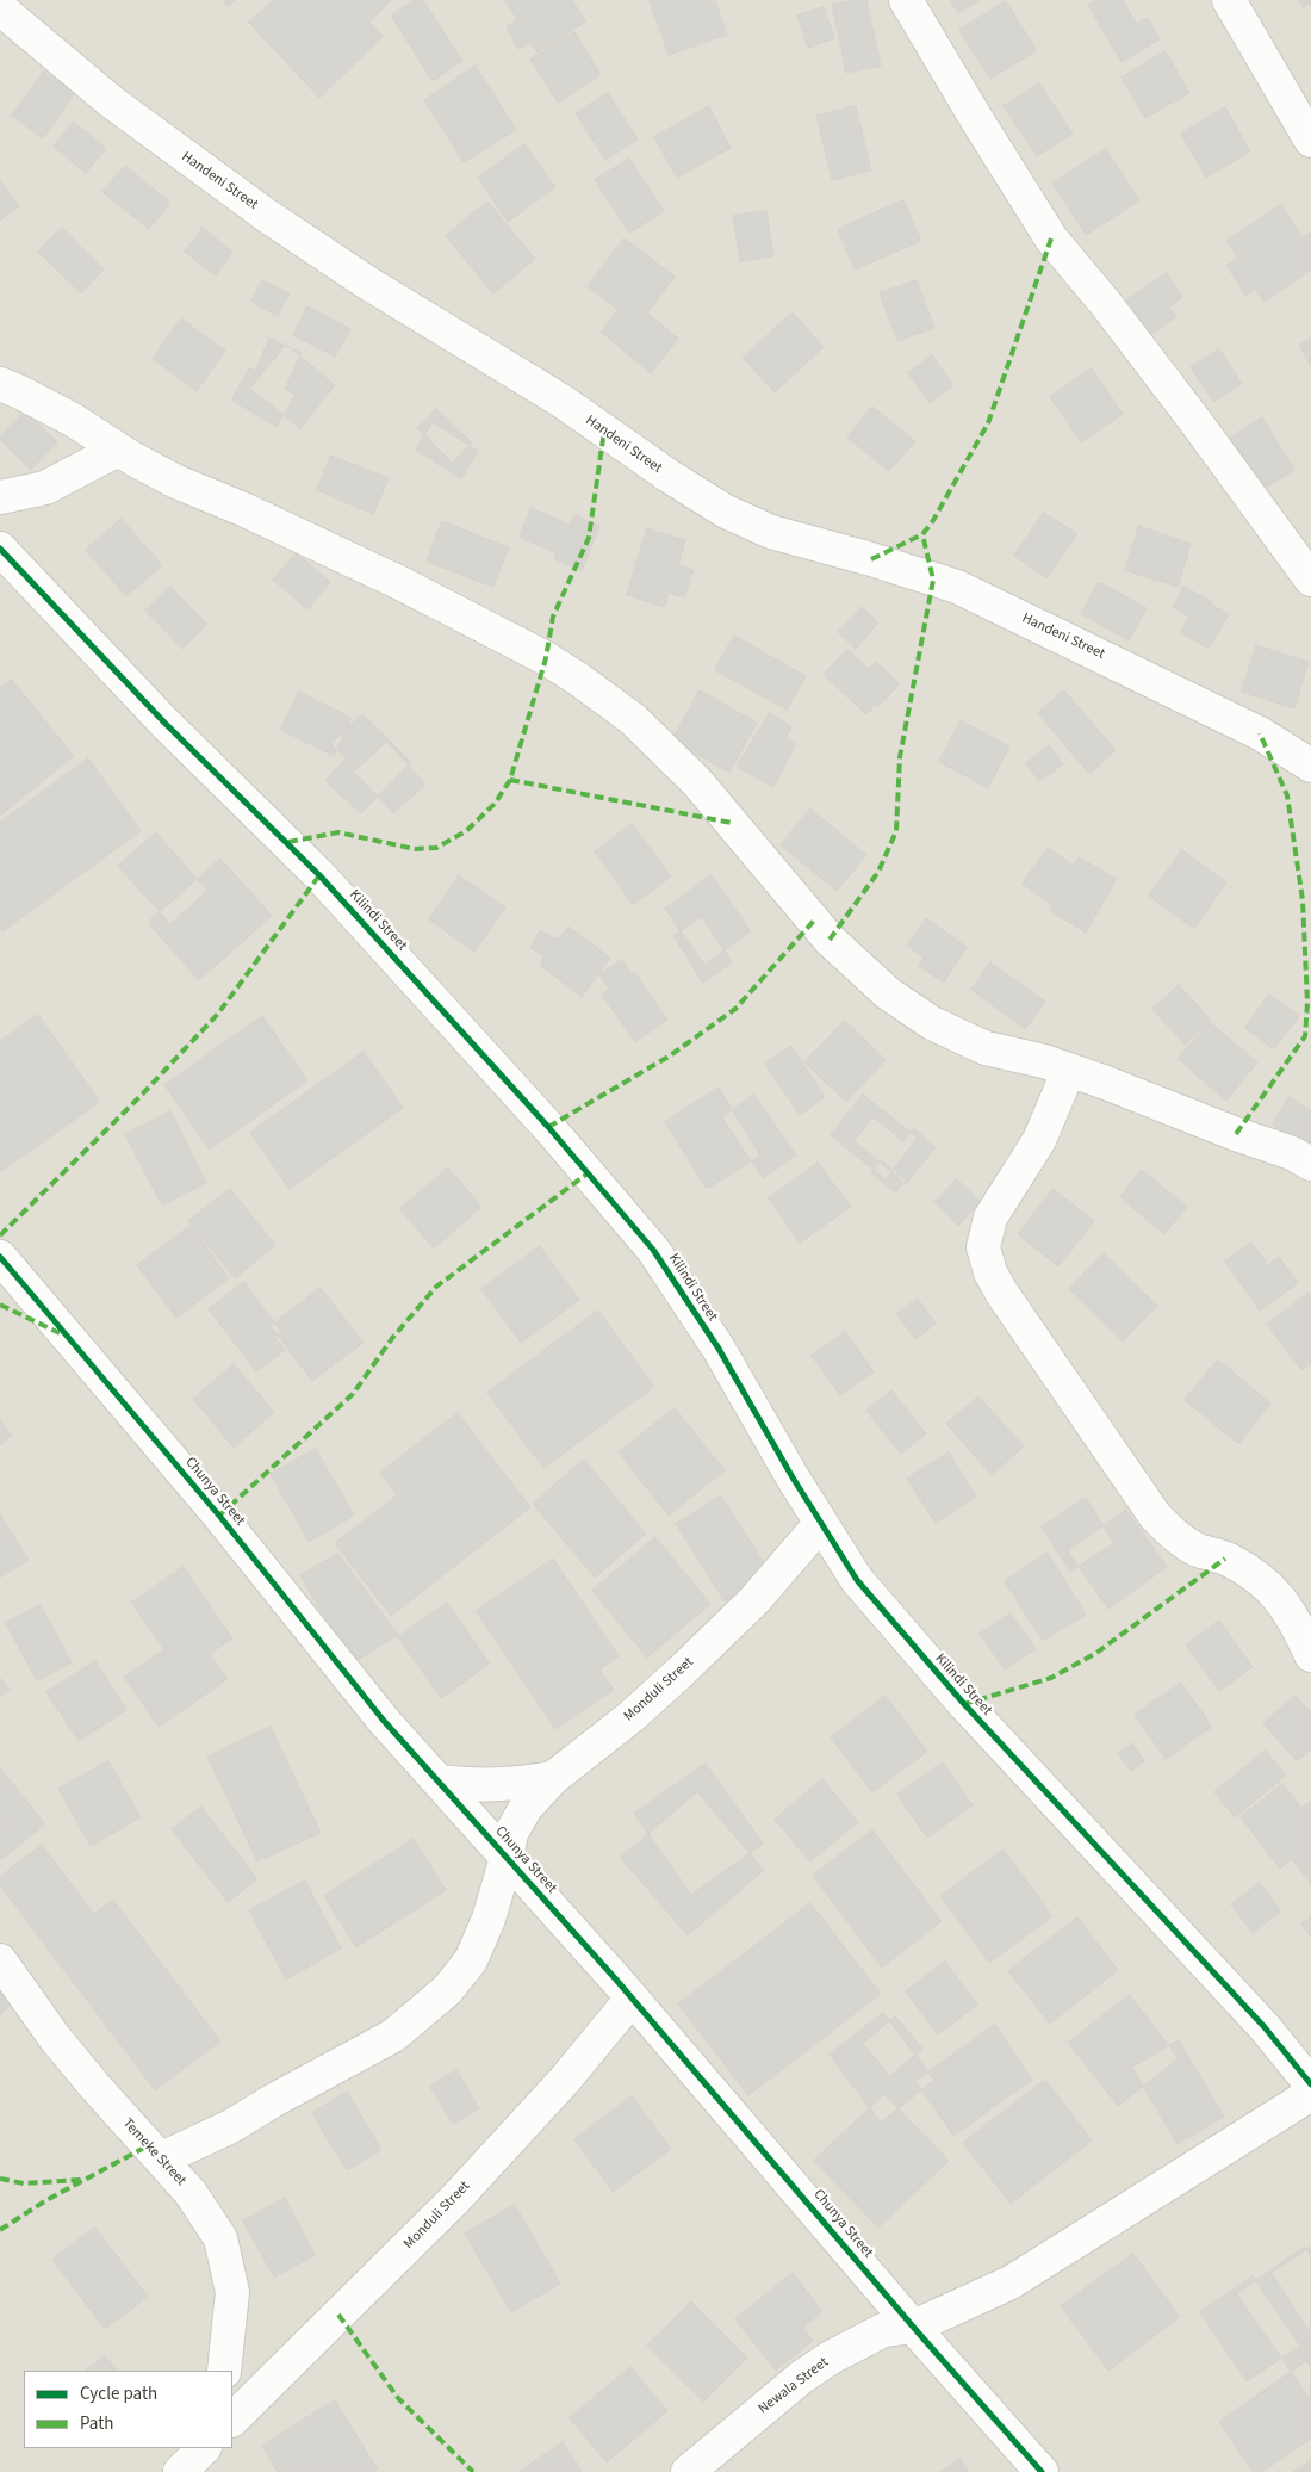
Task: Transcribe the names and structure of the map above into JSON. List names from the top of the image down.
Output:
{
  "streets": {
    "street": [
      "Handeni Street",
      "Kilindi Street",
      "Chunya Street",
      "Monduli Street",
      "Temeke Street",
      "Newala Street"
    ]
  },
  "crossings": [
    ["Kilindi Street", "Monduli Street"],
    ["Chunya Street", "Monduli Street"],
    ["Chunya Street", "Newala Street"],
    ["Monduli Street", "Temeke Street"]
  ],
  "legend": ["Cycle path", "Path"]
}
